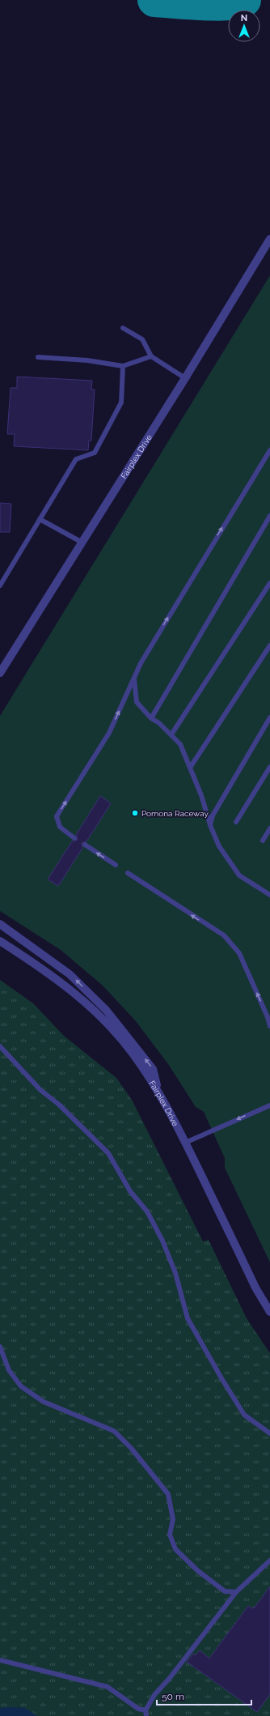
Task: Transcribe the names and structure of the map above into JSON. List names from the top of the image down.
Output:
{
  "streets": {
    "street": ["Fairplex Drive"]
  },
  "places": ["Pomona Raceway"],
  "scale_bar": "50 m",
  "north": "top"
}
